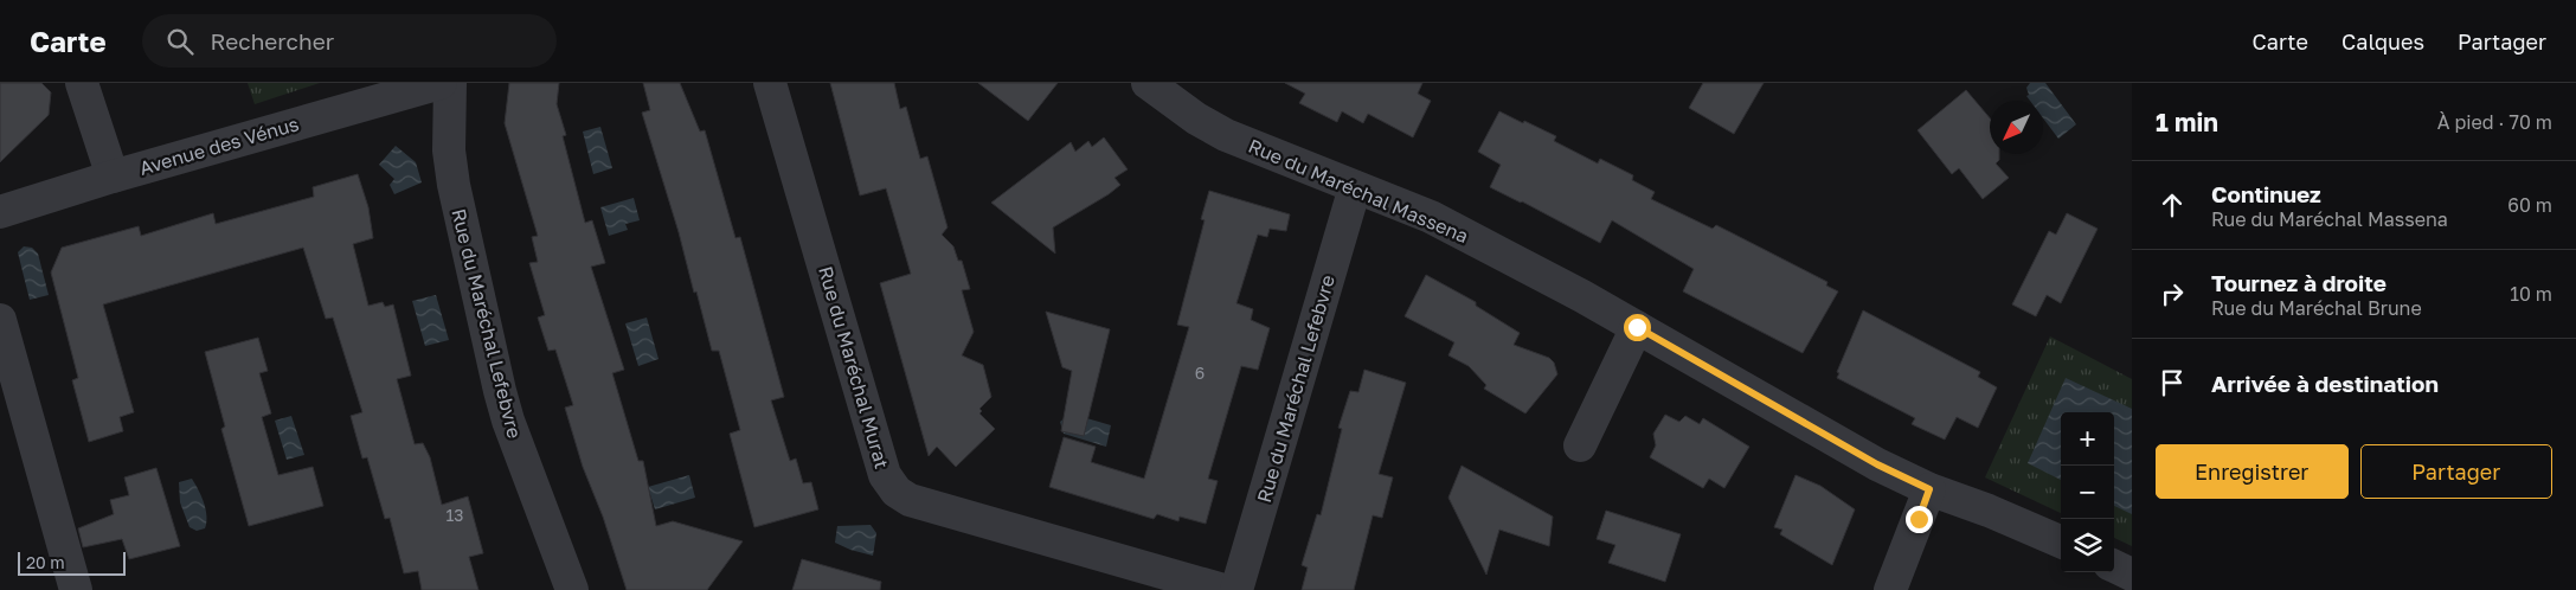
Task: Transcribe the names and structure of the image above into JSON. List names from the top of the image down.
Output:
{
  "streets": {
    "street": [
      "Avenue des Vénus",
      "Rue du Maréchal Massena",
      "Rue du Maréchal Lefebvre",
      "Rue du Maréchal Murat"
    ]
  },
  "crossings": [
    ["Rue du Maréchal Massena", "Rue du Maréchal Lefebvre"]
  ],
  "house_numbers": ["6", "13"],
  "scale_bar": "20 m",
  "north": "bottom left",
  "page": {
    "header": "Carte",
    "search": "Rechercher",
    "nav": ["Carte", "Calques", "Partager"],
    "heading": ["1 min", "À pied · 70 m"],
    "list": [
      ["Continuez", "Rue du Maréchal Massena", "60 m"],
      ["Tournez à droite", "Rue du Maréchal Brune", "10 m"],
      "Arrivée à destination"
    ],
    "map_buttons": ["+", "−"],
    "buttons": ["Enregistrer", "Partager"],
    "scale": "20 m"
  }
}
